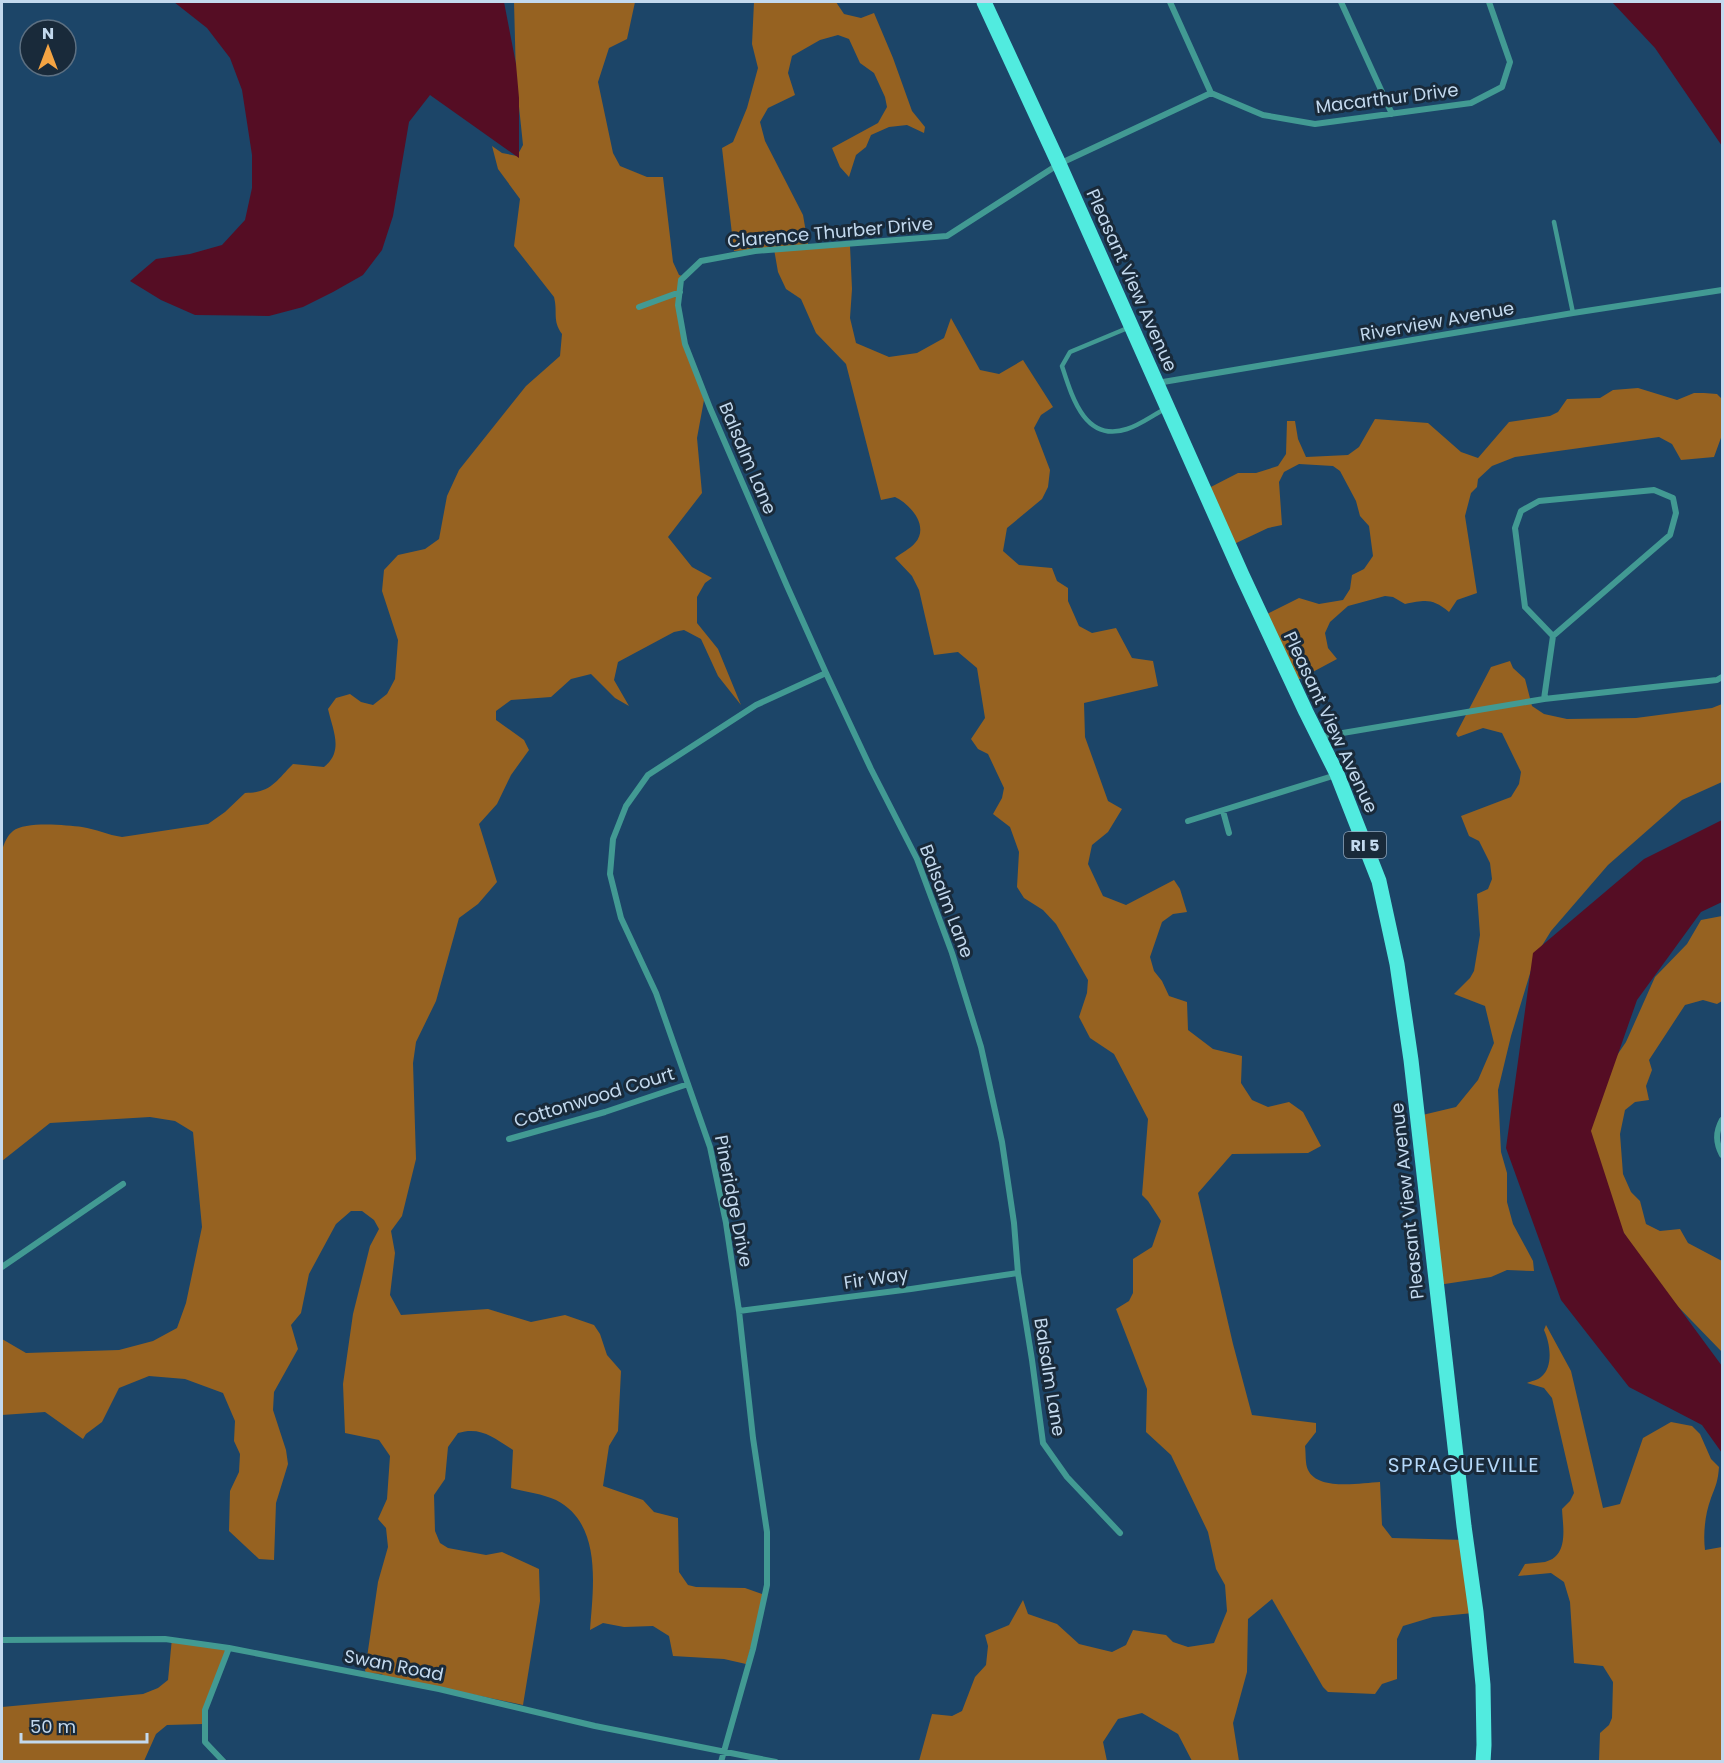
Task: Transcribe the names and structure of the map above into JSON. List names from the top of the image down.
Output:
{
  "streets": {
    "main road": ["Pleasant View Avenue", "RI 5"],
    "street": [
      "Macarthur Drive",
      "Clarence Thurber Drive",
      "Riverview Avenue",
      "Balsalm Lane",
      "Cottonwood Court",
      "Pineridge Drive",
      "Fir Way",
      "Swan Road"
    ]
  },
  "crossings": [
    ["Clarence Thurber Drive", "Pleasant View Avenue"],
    ["Clarence Thurber Drive", "Balsalm Lane"],
    ["Pleasant View Avenue", "Riverview Avenue"],
    ["Balsalm Lane", "Pineridge Drive"],
    ["Balsalm Lane", "Fir Way"],
    ["Cottonwood Court", "Pineridge Drive"],
    ["Pineridge Drive", "Fir Way"],
    ["Pineridge Drive", "Swan Road"]
  ],
  "districts": ["SPRAGUEVILLE"],
  "scale_bar": "50 m",
  "north": "top"
}
